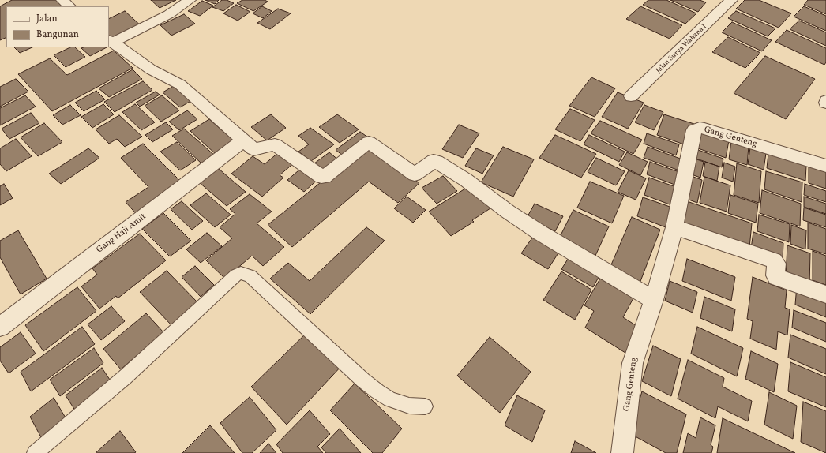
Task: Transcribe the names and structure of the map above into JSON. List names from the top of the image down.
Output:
{
  "streets": {
    "street": ["Jalan Surya Wahana I", "Gang Genteng", "Gang Haji Amit"]
  },
  "legend": ["Jalan", "Bangunan"]
}
